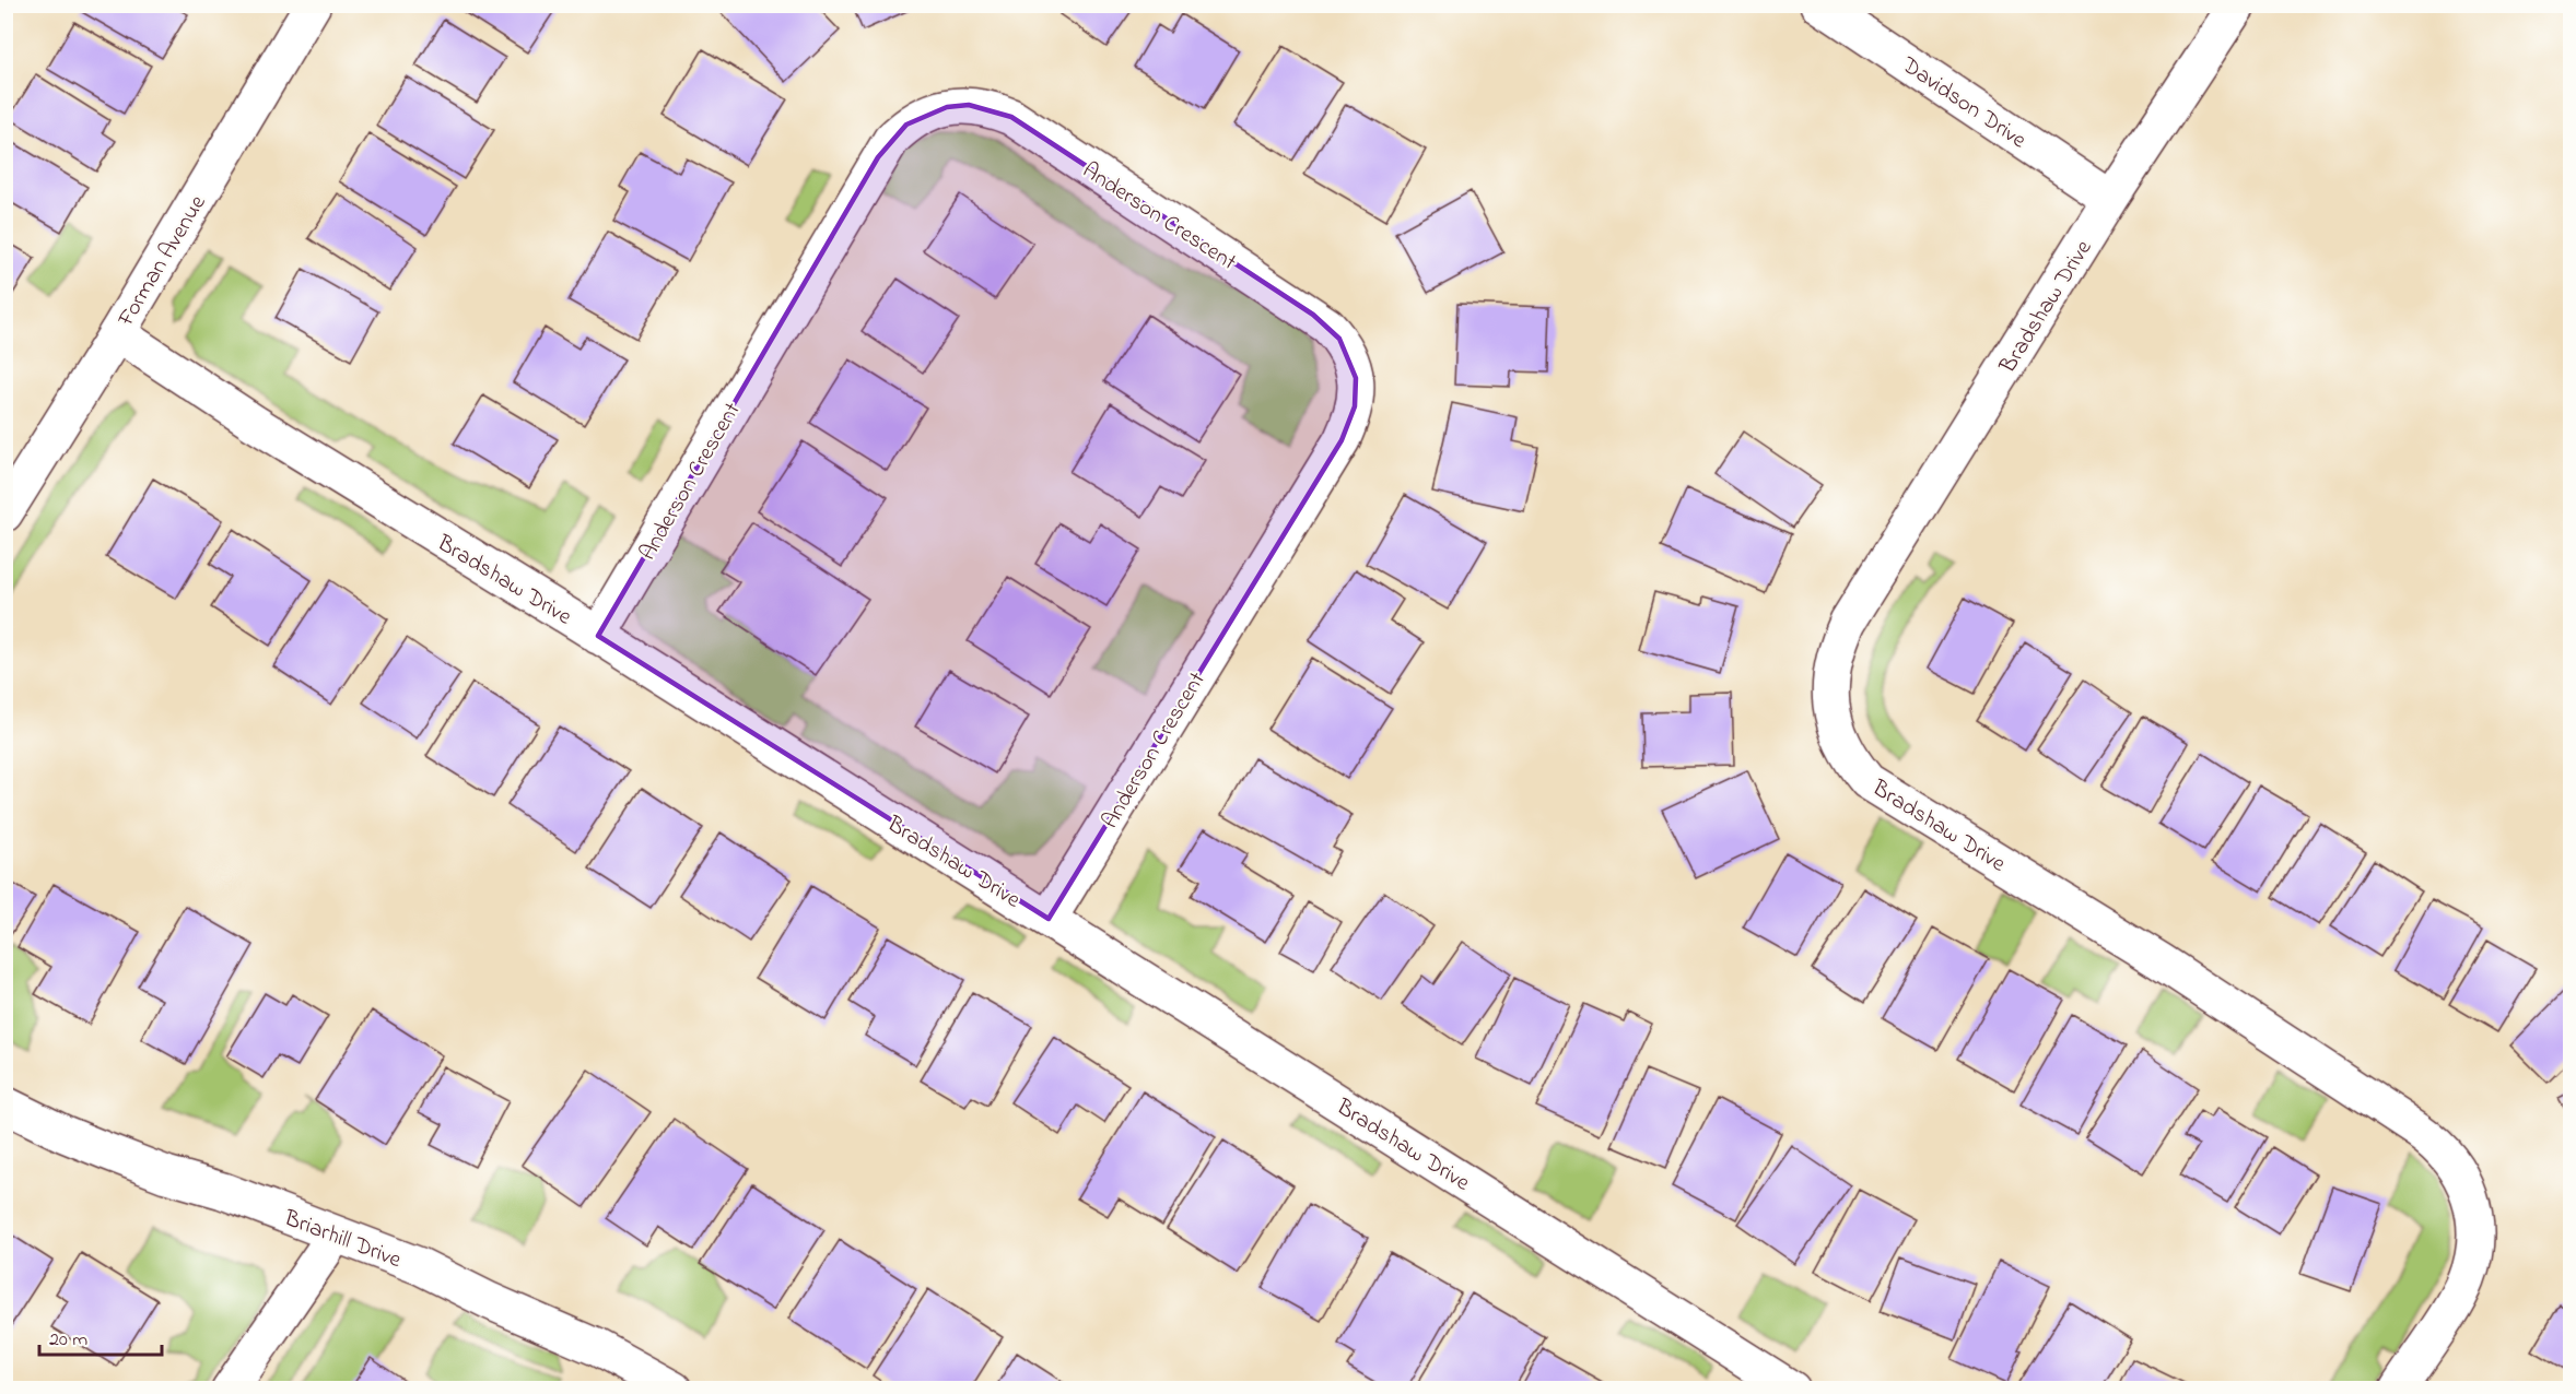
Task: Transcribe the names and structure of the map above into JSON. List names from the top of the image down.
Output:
{
  "streets": {
    "street": [
      "Davidson Drive",
      "Anderson Crescent",
      "Forman Avenue",
      "Bradshaw Drive",
      "Briarhill Drive"
    ]
  },
  "crossings": [
    ["Davidson Drive", "Bradshaw Drive"],
    ["Anderson Crescent", "Bradshaw Drive"],
    ["Forman Avenue", "Bradshaw Drive"]
  ],
  "scale_bar": "20 m"
}
